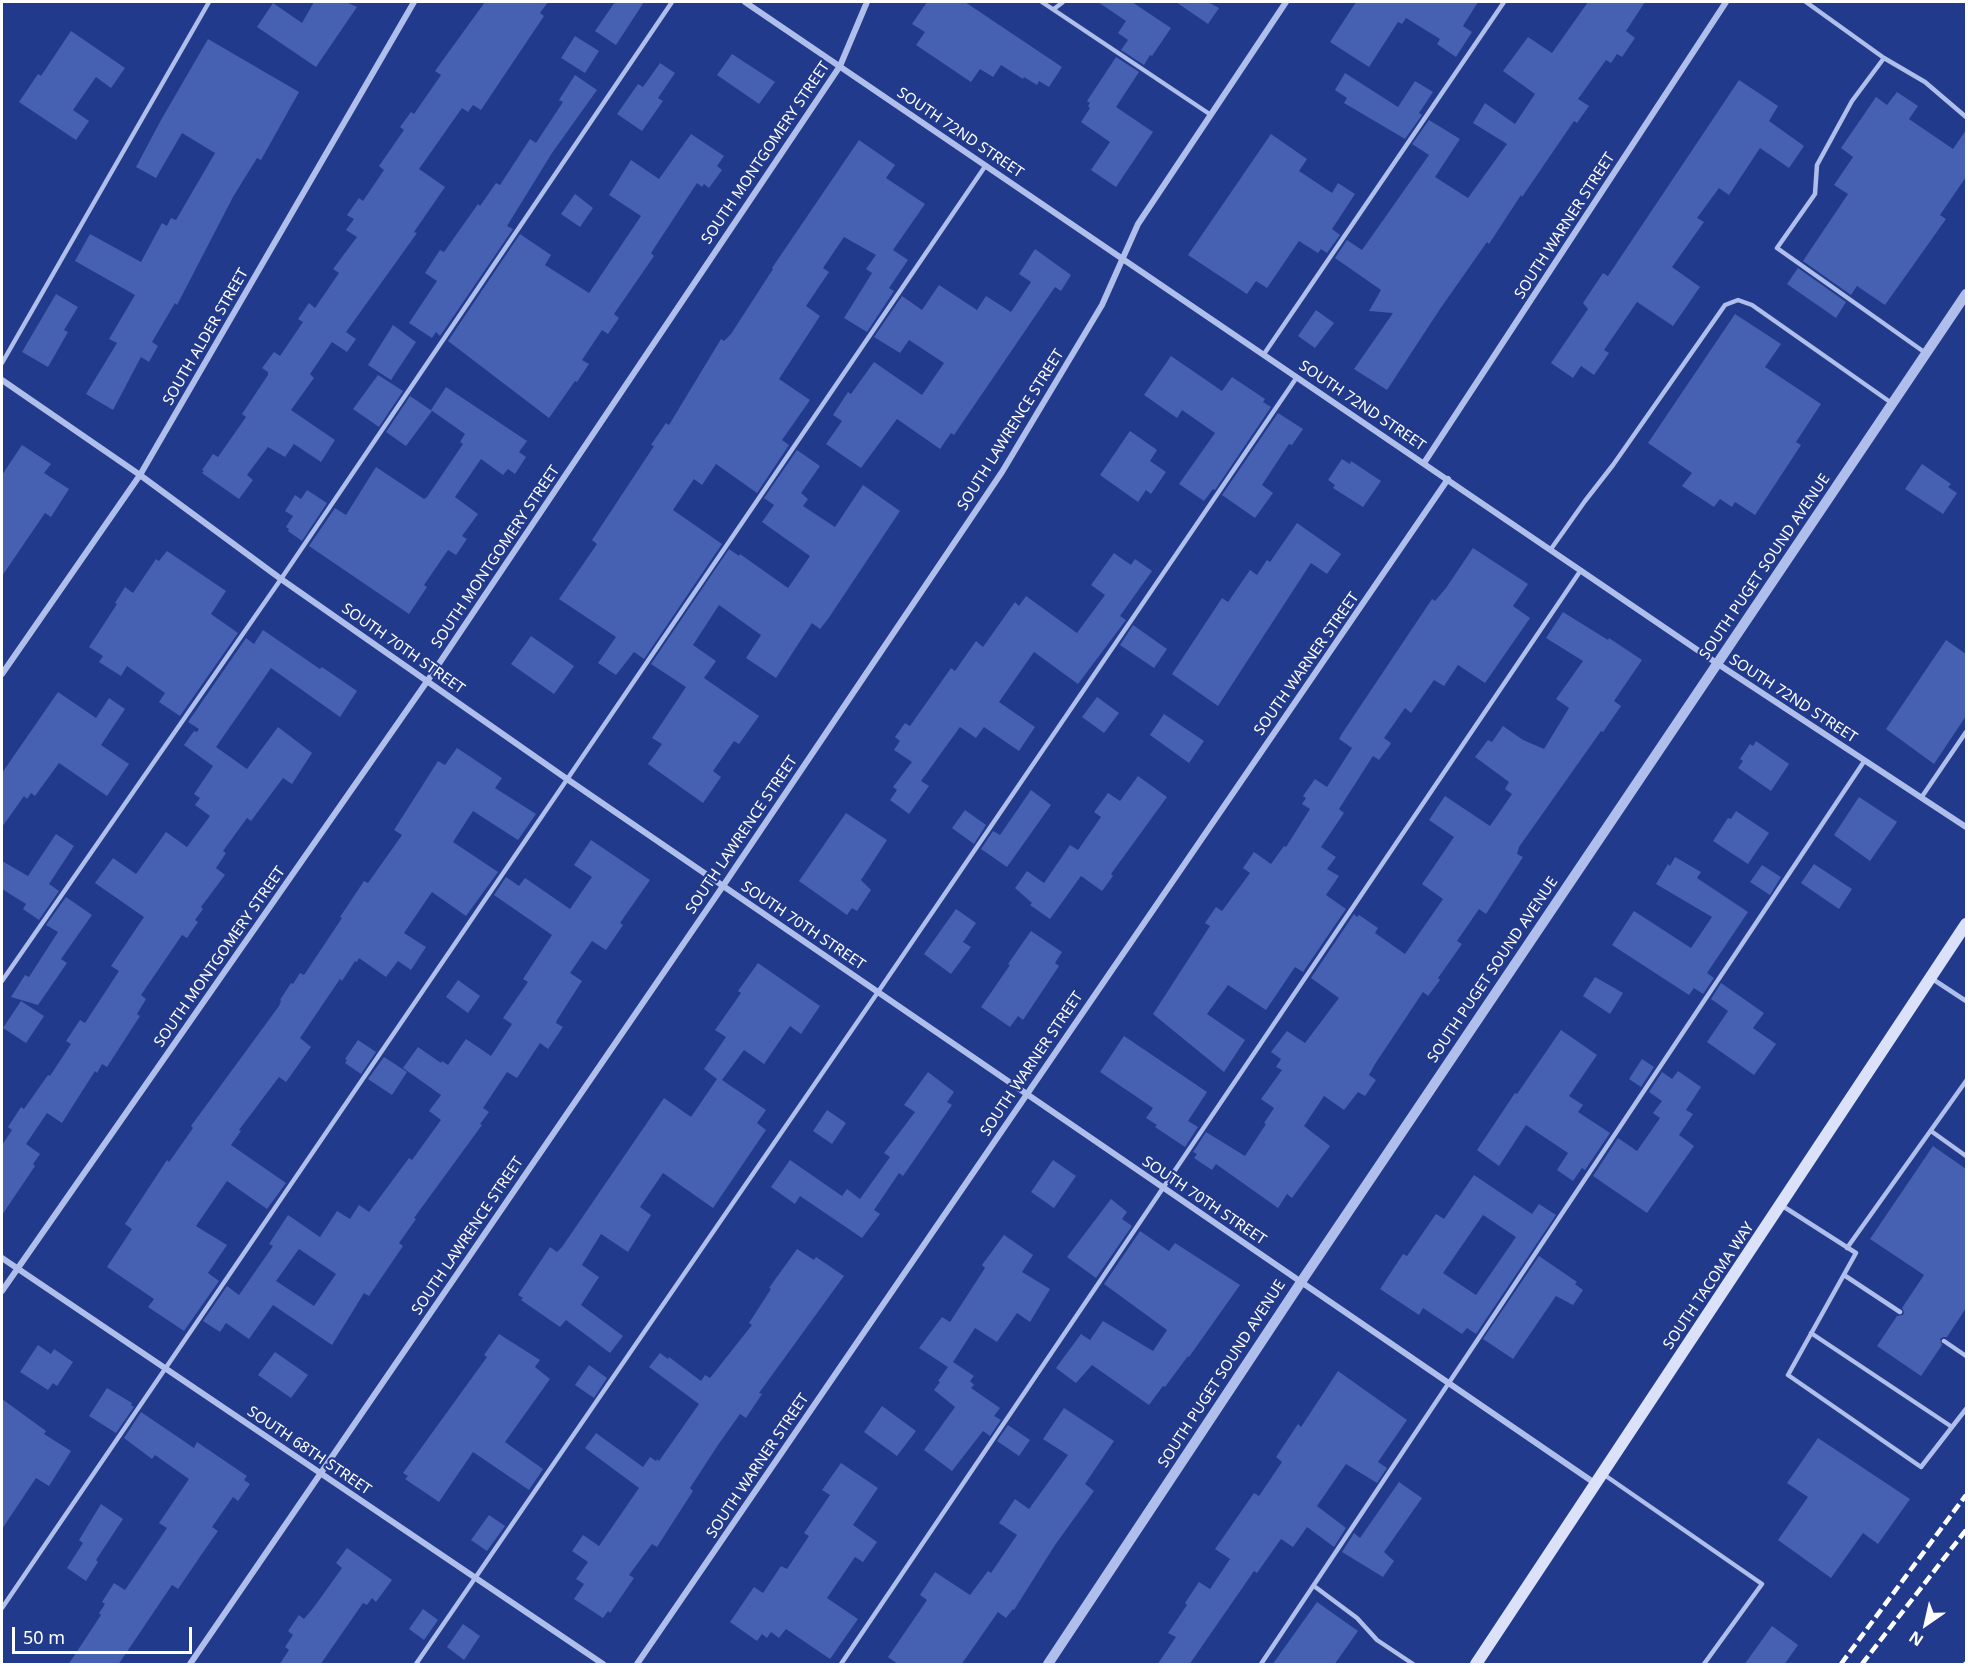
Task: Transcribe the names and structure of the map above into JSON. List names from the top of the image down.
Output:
{
  "streets": {
    "main road": ["SOUTH TACOMA WAY"],
    "street": [
      "SOUTH 72ND STREET",
      "SOUTH MONTGOMERY STREET",
      "SOUTH WARNER STREET",
      "SOUTH ALDER STREET",
      "SOUTH LAWRENCE STREET",
      "SOUTH PUGET SOUND AVENUE",
      "SOUTH 70TH STREET",
      "SOUTH 68TH STREET"
    ]
  },
  "crossings": [
    ["SOUTH 72ND STREET", "SOUTH MONTGOMERY STREET"],
    ["SOUTH 72ND STREET", "SOUTH WARNER STREET"],
    ["SOUTH 72ND STREET", "SOUTH LAWRENCE STREET"],
    ["SOUTH 72ND STREET", "SOUTH PUGET SOUND AVENUE"],
    ["SOUTH MONTGOMERY STREET", "SOUTH 70TH STREET"],
    ["SOUTH MONTGOMERY STREET", "SOUTH 68TH STREET"],
    ["SOUTH WARNER STREET", "SOUTH 70TH STREET"],
    ["SOUTH ALDER STREET", "SOUTH 70TH STREET"],
    ["SOUTH LAWRENCE STREET", "SOUTH 70TH STREET"],
    ["SOUTH LAWRENCE STREET", "SOUTH 68TH STREET"],
    ["SOUTH PUGET SOUND AVENUE", "SOUTH 70TH STREET"],
    ["SOUTH 70TH STREET", "SOUTH TACOMA WAY"]
  ],
  "scale_bar": "50 m",
  "north": "bottom left"
}
